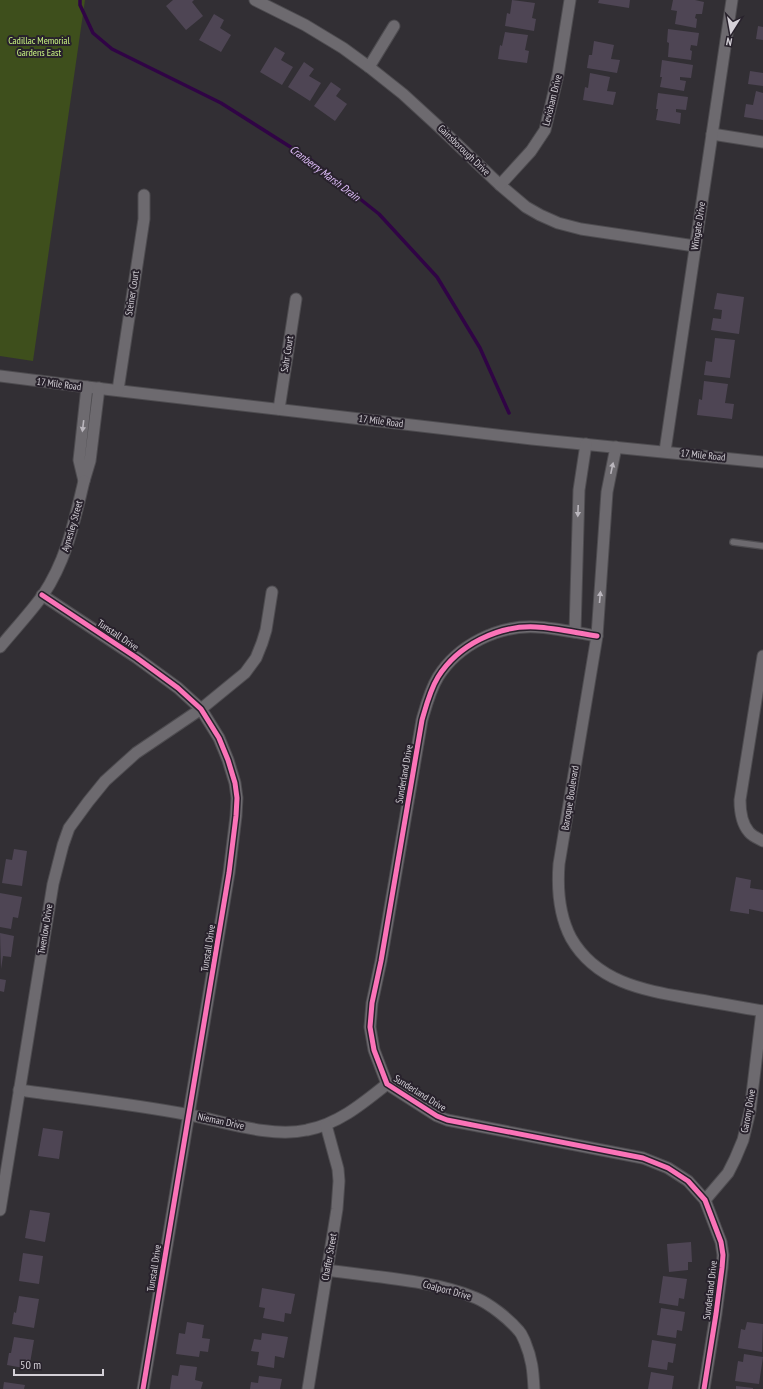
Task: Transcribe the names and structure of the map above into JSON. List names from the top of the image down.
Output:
{
  "streets": {
    "street": [
      "Levisham Drive",
      "Gainsborough Drive",
      "Wingate Drive",
      "Steiner Court",
      "Sahr Court",
      "17 Mile Road",
      "Aynesley Street",
      "Tunstall Drive",
      "Sunderland Drive",
      "Baroque Boulevard",
      "Twenlow Drive",
      "Garony Drive",
      "Nieman Drive",
      "Chaffer Street",
      "Coalport Drive"
    ]
  },
  "crossings": [
    ["Levisham Drive", "Gainsborough Drive"],
    ["Gainsborough Drive", "Wingate Drive"],
    ["Wingate Drive", "17 Mile Road"],
    ["Steiner Court", "17 Mile Road"],
    ["Sahr Court", "17 Mile Road"],
    ["17 Mile Road", "Aynesley Street"],
    ["17 Mile Road", "Baroque Boulevard"],
    ["Aynesley Street", "Tunstall Drive"],
    ["Tunstall Drive", "Twenlow Drive"],
    ["Tunstall Drive", "Nieman Drive"],
    ["Sunderland Drive", "Baroque Boulevard"],
    ["Sunderland Drive", "Garony Drive"],
    ["Sunderland Drive", "Nieman Drive"],
    ["Baroque Boulevard", "Garony Drive"],
    ["Twenlow Drive", "Nieman Drive"],
    ["Nieman Drive", "Chaffer Street"],
    ["Chaffer Street", "Coalport Drive"]
  ],
  "water": ["Cranberry Marsh Drain"],
  "parks": ["Cadillac Memorial Gardens East"],
  "scale_bar": "50 m",
  "north": "bottom"
}
